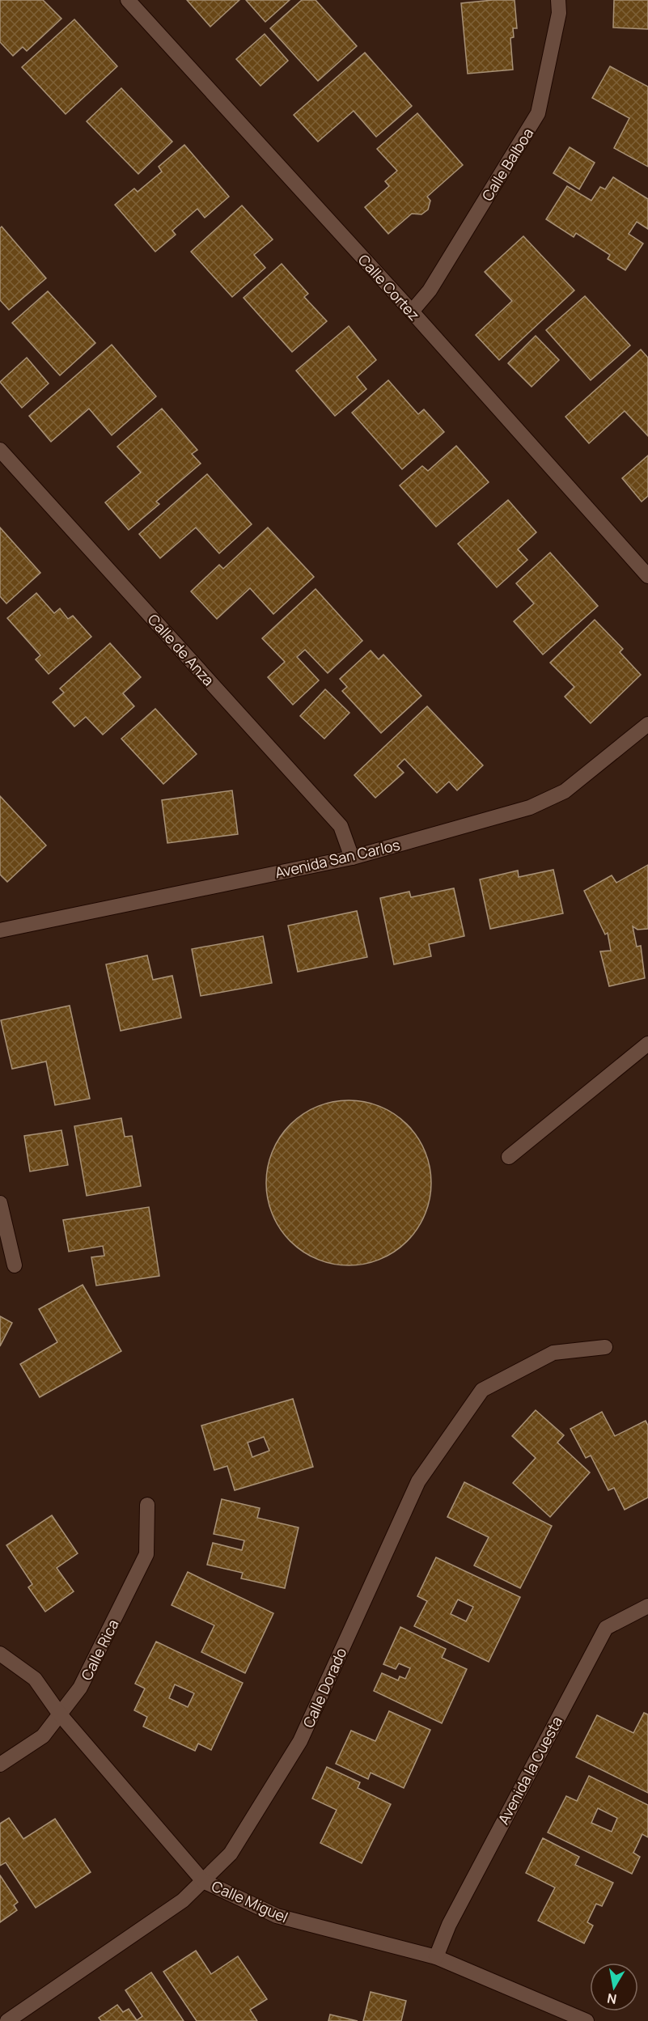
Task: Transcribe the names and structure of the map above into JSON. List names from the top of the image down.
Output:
{
  "streets": {
    "street": [
      "Calle Balboa",
      "Calle Cortez",
      "Calle de Anza",
      "Avenida San Carlos",
      "Calle Rica",
      "Calle Dorado",
      "Avenida la Cuesta",
      "Calle Miguel"
    ]
  },
  "crossings": [
    ["Calle Balboa", "Calle Cortez"],
    ["Calle de Anza", "Avenida San Carlos"],
    ["Calle Rica", "Calle Miguel"],
    ["Calle Dorado", "Calle Miguel"],
    ["Avenida la Cuesta", "Calle Miguel"]
  ],
  "north": "bottom"
}
